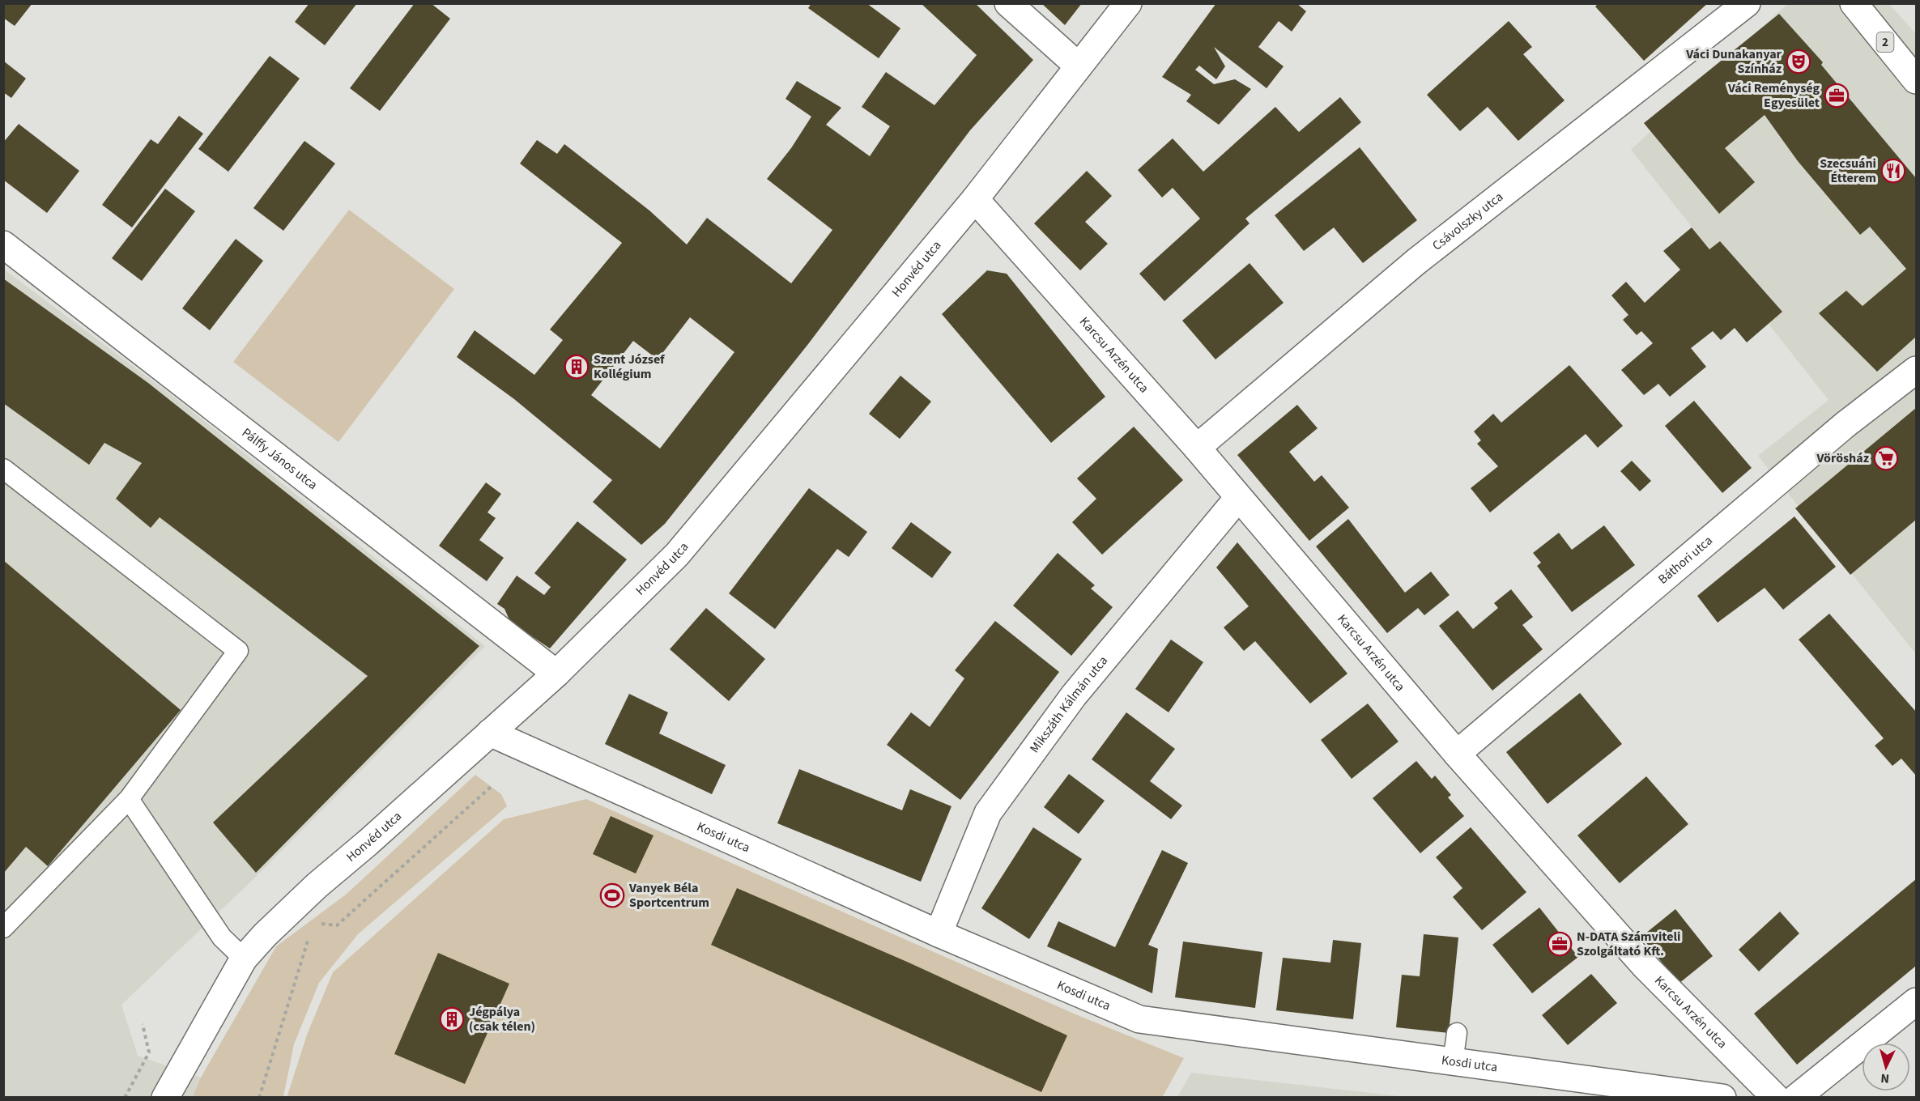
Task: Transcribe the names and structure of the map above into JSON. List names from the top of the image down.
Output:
{
  "streets": {
    "street": [
      "2",
      "Csávolszky utca",
      "Honvéd utca",
      "Karcsu Arzén utca",
      "Pálffy János utca",
      "Báthori utca",
      "Mikszáth Kálmán utca",
      "Kosdi utca"
    ]
  },
  "crossings": [
    ["Csávolszky utca", "Karcsu Arzén utca"],
    ["Honvéd utca", "Karcsu Arzén utca"],
    ["Honvéd utca", "Pálffy János utca"],
    ["Honvéd utca", "Kosdi utca"],
    ["Karcsu Arzén utca", "Báthori utca"],
    ["Karcsu Arzén utca", "Mikszáth Kálmán utca"],
    ["Mikszáth Kálmán utca", "Kosdi utca"]
  ],
  "places": {
    "theatre": ["Váci Dunakanyar Színház"],
    "office": ["Váci Reménység Egyesület", "N-DATA Számviteli Szolgáltató Kft."],
    "restaurant": ["Szecsuáni Étterem"],
    "building": ["Szent József Kollégium", "Jégpálya (csak télen)"],
    "supermarket": ["Vörösház"],
    "sports": ["Vanyek Béla Sportcentrum"]
  },
  "north": "bottom"
}
